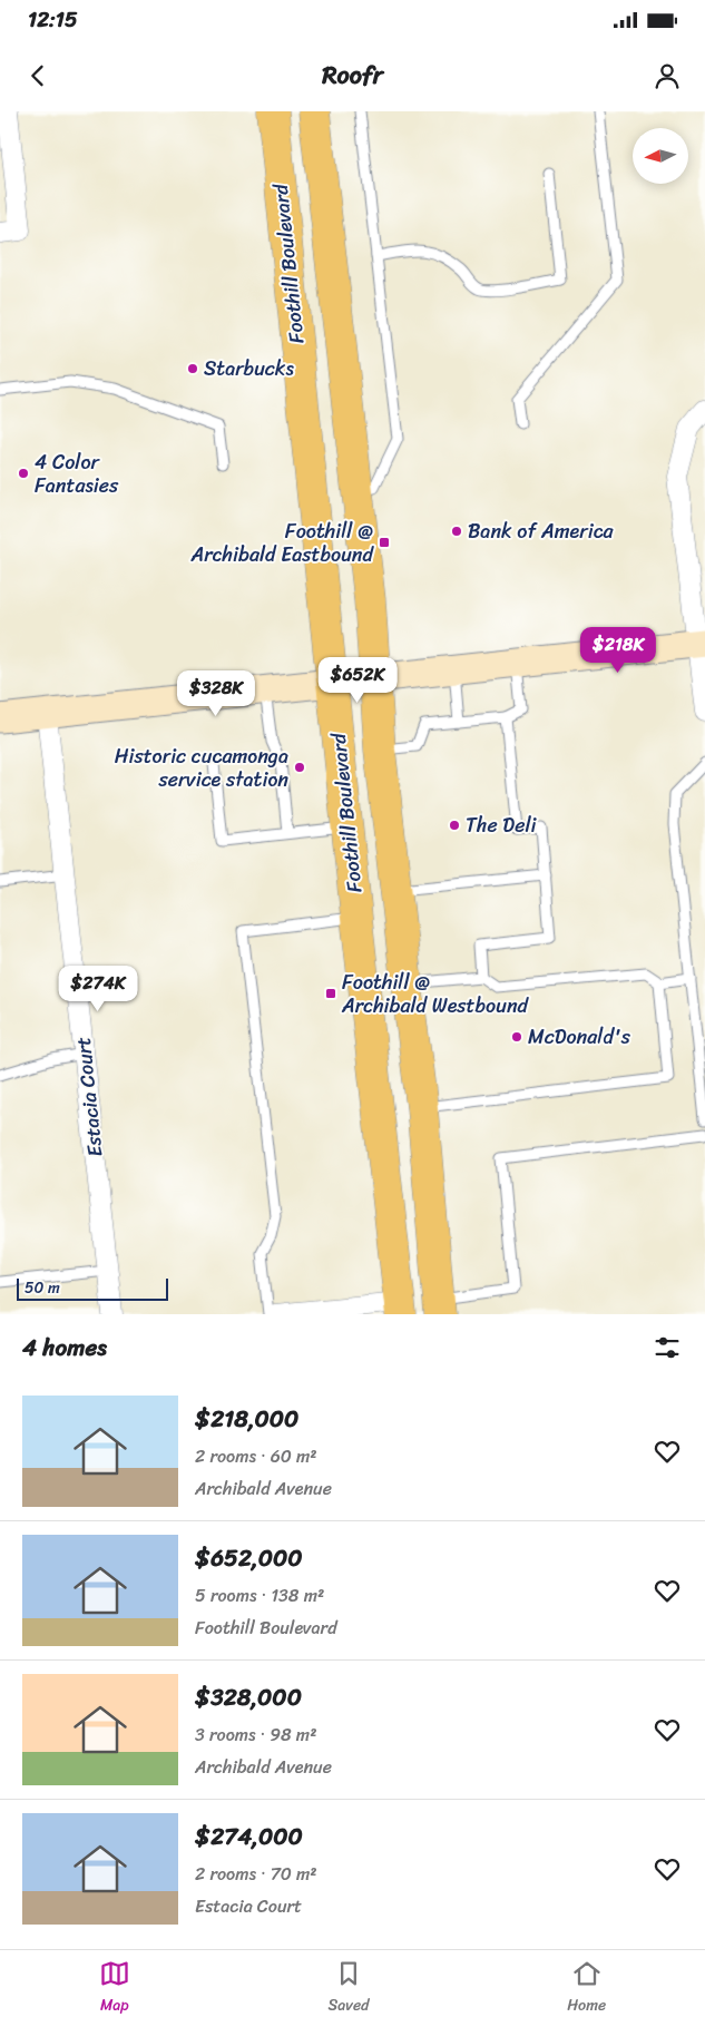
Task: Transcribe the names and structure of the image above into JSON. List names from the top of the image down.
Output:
{
  "streets": {
    "main road": ["Foothill Boulevard"],
    "street": ["Estacia Court"]
  },
  "places": {
    "other": [
      "Starbucks",
      "4 Color Fantasies",
      "Bank of America",
      "Historic cucamonga service station",
      "The Deli",
      "McDonald's"
    ],
    "transit": ["Foothill @ Archibald Eastbound", "Foothill @ Archibald Westbound"]
  },
  "scale_bar": "50 m",
  "north": "left",
  "page": {
    "status": "12:15",
    "header": "Roofr",
    "price": [
      "$218K",
      "$652K",
      "$328K",
      "$274K"
    ],
    "scale": "50 m",
    "heading": "4 homes",
    "list": [
      {
        "name": "$218,000",
        "note": "2 rooms · 60 m² · Archibald Avenue"
      },
      {
        "name": "$652,000",
        "note": "5 rooms · 138 m² · Foothill Boulevard"
      },
      {
        "name": "$328,000",
        "note": "3 rooms · 98 m² · Archibald Avenue"
      },
      {
        "name": "$274,000",
        "note": "2 rooms · 70 m² · Estacia Court"
      }
    ],
    "tabs": ["Map", "Saved", "Home"]
  }
}
